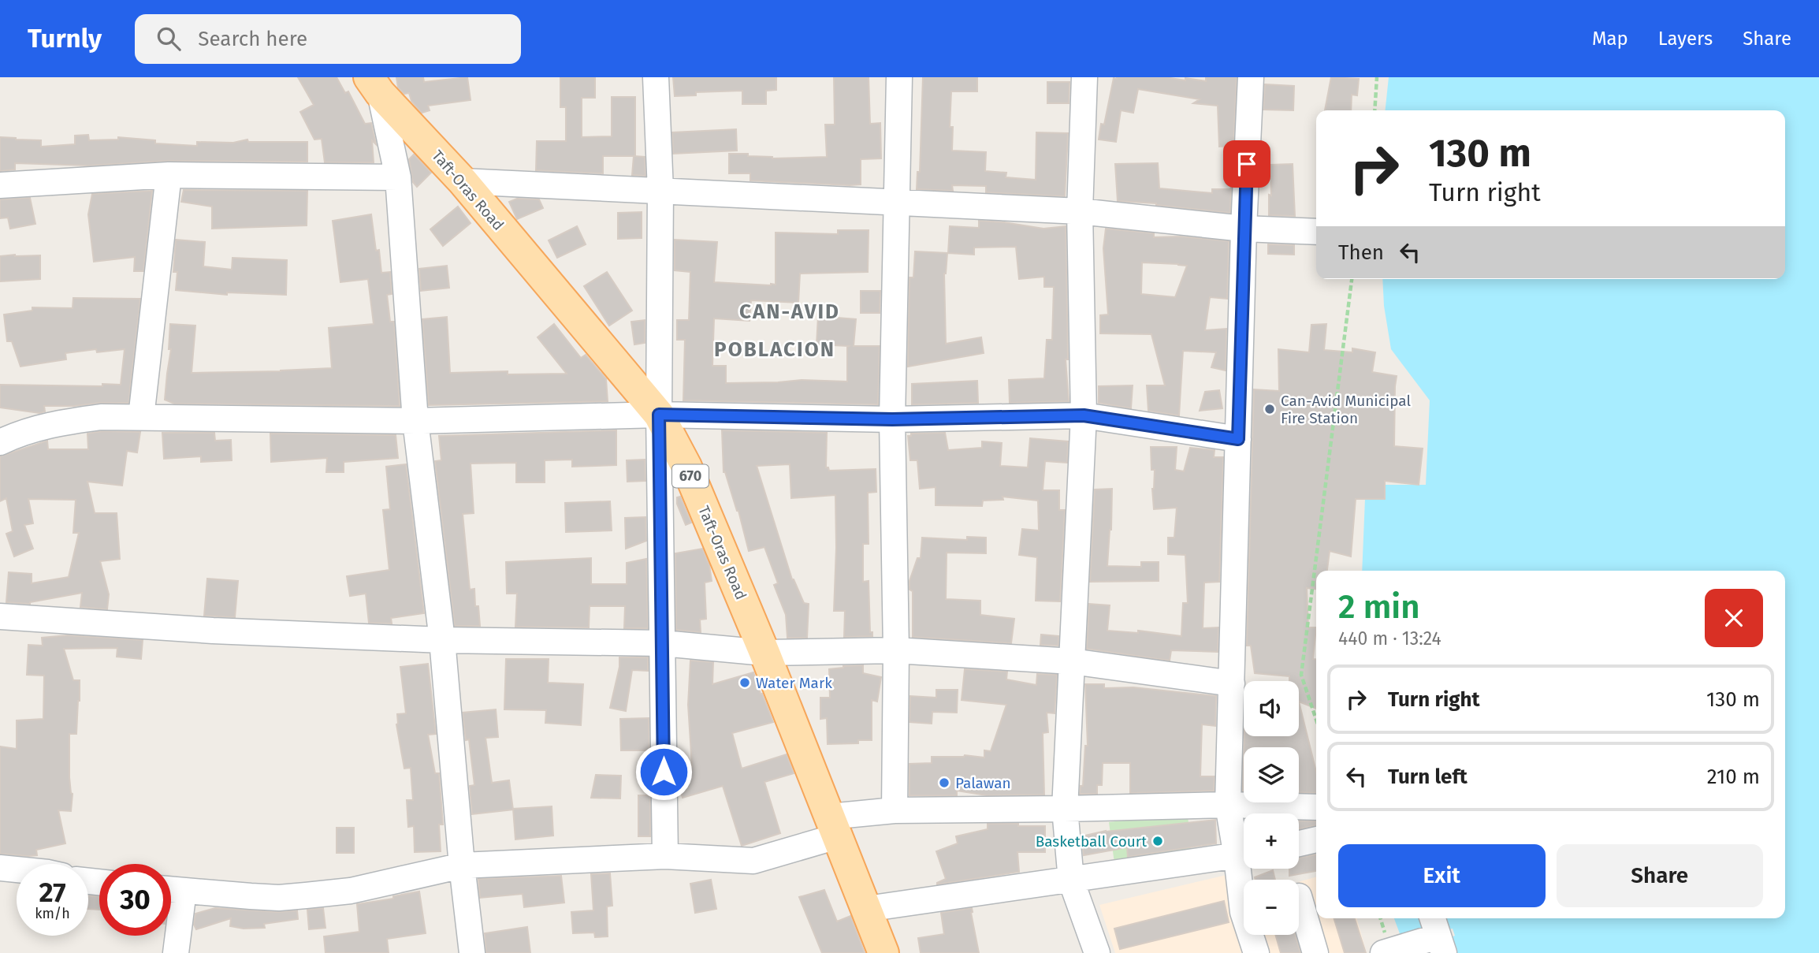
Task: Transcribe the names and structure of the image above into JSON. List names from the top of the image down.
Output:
{
  "streets": {
    "main road": ["Taft-Oras Road", "670"]
  },
  "districts": ["CAN-AVID", "POBLACION"],
  "places": [
    "Can-Avid Municipal Fire Station",
    "Water Mark",
    "Palawan",
    "Basketball Court"
  ],
  "page": {
    "header": "Turnly",
    "search": "Search here",
    "nav": ["Map", "Layers", "Share"],
    "turn": ["130 m", "Turn right"],
    "then": "Then",
    "heading": ["2 min", "440 m · 13:24"],
    "list": [
      {
        "name": "Turn right",
        "value": "130 m"
      },
      {
        "name": "Turn left",
        "value": "210 m"
      }
    ],
    "map_buttons": ["+", "−"],
    "buttons": ["Exit", "Share"],
    "speed": "27 km/h",
    "limit": "30"
  }
}
